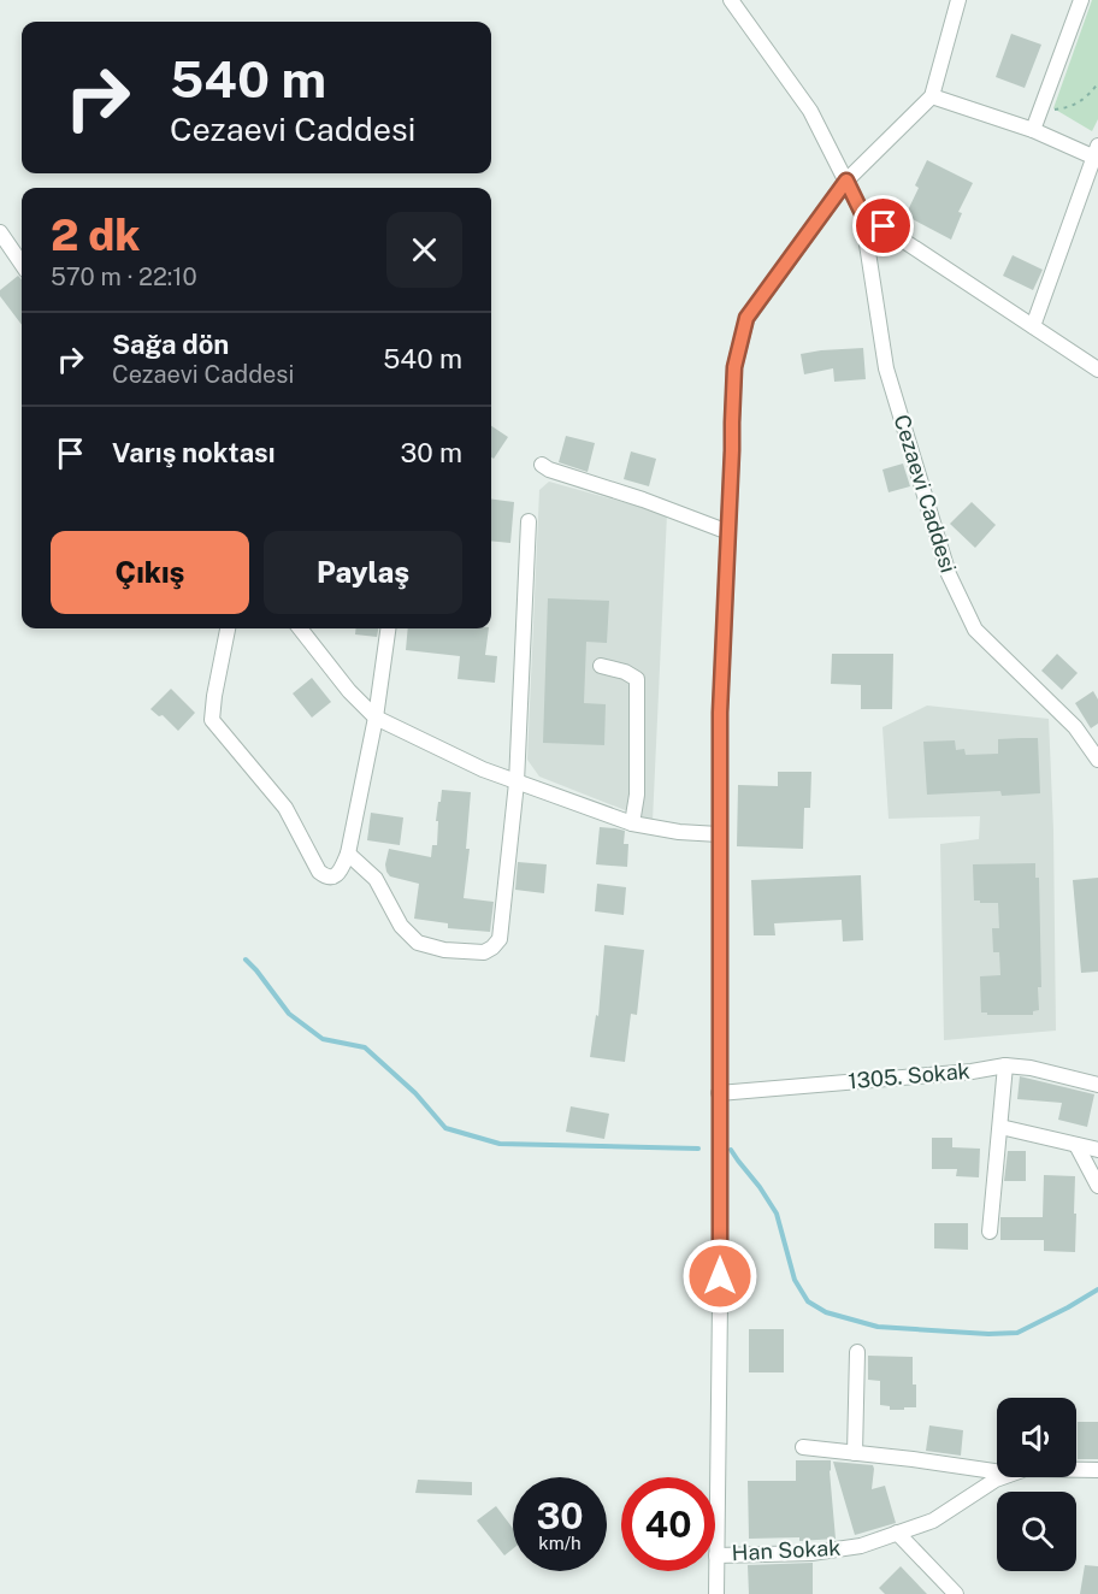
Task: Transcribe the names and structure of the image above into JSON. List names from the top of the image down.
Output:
{
  "streets": {
    "street": ["Cezaevi Caddesi", "1305. Sokak", "Han Sokak"]
  },
  "page": {
    "turn": ["540 m", "Cezaevi Caddesi"],
    "heading": ["2 dk", "570 m · 22:10"],
    "list": [
      {
        "name": "Sağa dön",
        "note": "Cezaevi Caddesi",
        "value": "540 m"
      },
      {
        "name": "Varış noktası",
        "value": "30 m"
      }
    ],
    "buttons": ["Çıkış", "Paylaş"],
    "speed": "30 km/h",
    "limit": "40"
  }
}
